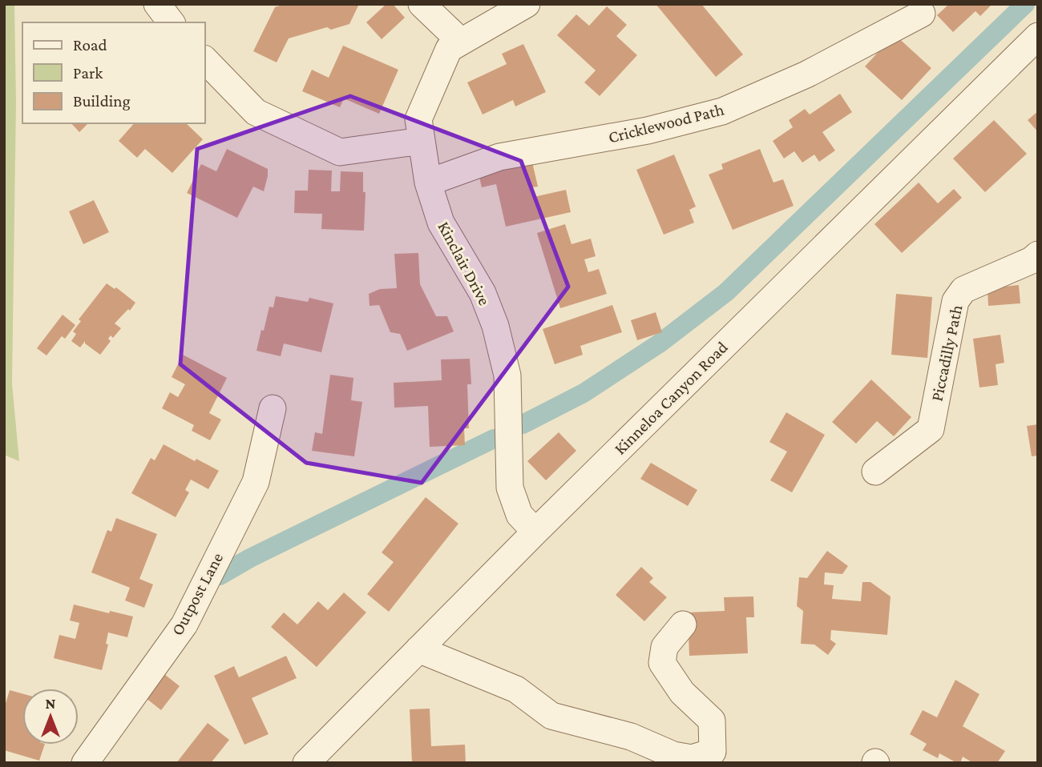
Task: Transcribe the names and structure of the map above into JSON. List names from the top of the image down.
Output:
{
  "streets": {
    "street": [
      "Cricklewood Path",
      "Kinclair Drive",
      "Piccadilly Path",
      "Kinneloa Canyon Road",
      "Outpost Lane"
    ]
  },
  "crossings": [
    ["Cricklewood Path", "Kinclair Drive"],
    ["Kinclair Drive", "Kinneloa Canyon Road"]
  ],
  "legend": ["Road", "Park", "Building"],
  "north": "top"
}
